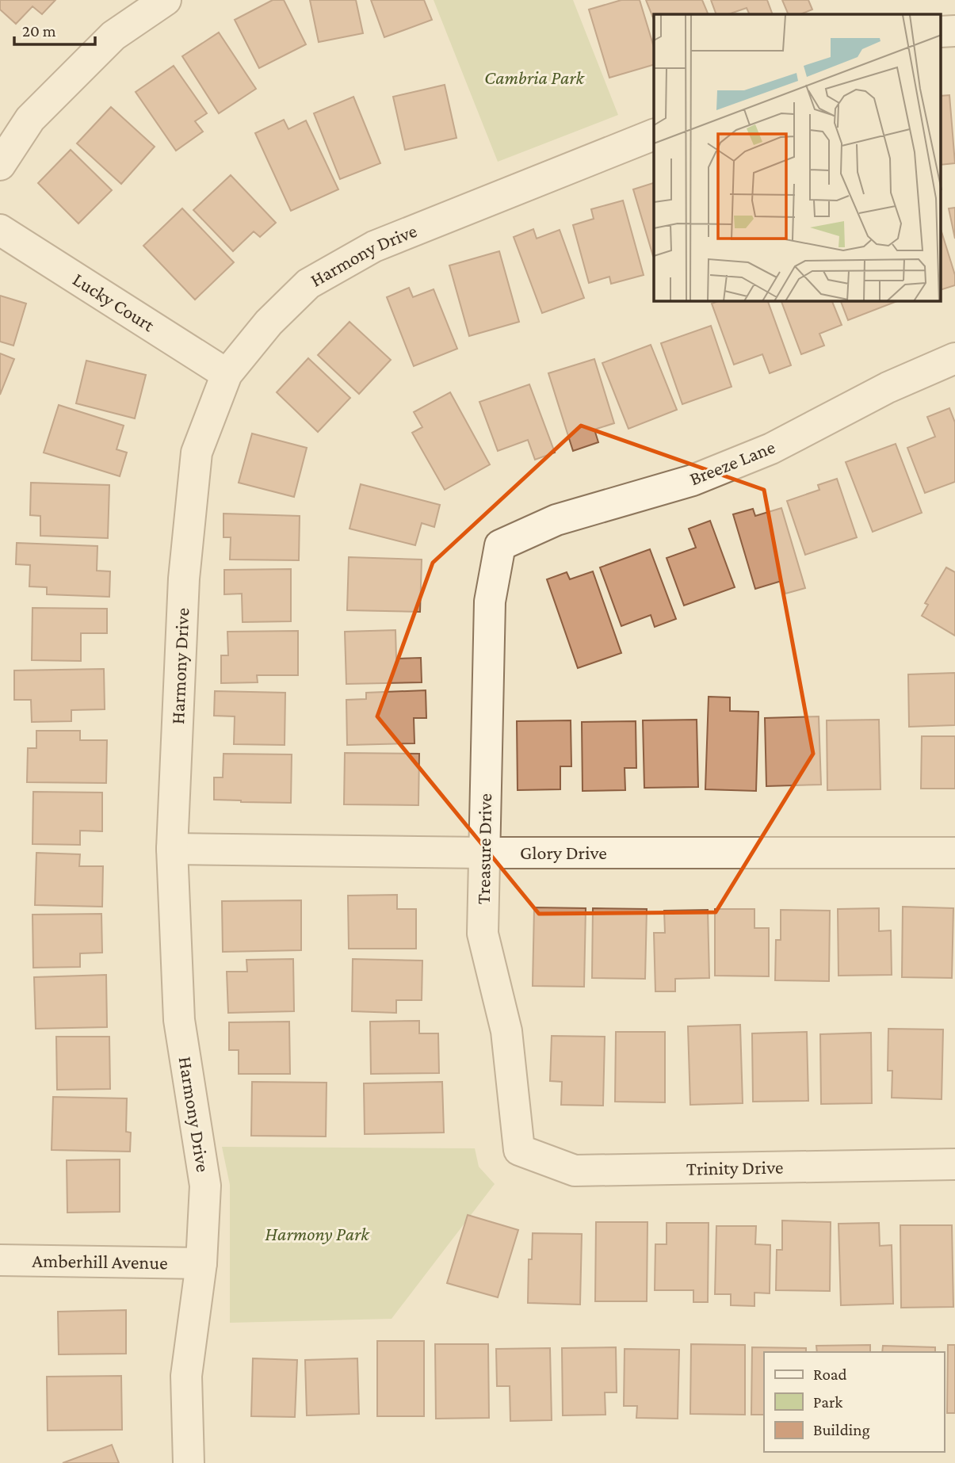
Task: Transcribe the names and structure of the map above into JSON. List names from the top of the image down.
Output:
{
  "streets": {
    "street": [
      "Harmony Drive",
      "Lucky Court",
      "Breeze Lane",
      "Treasure Drive",
      "Glory Drive",
      "Trinity Drive",
      "Amberhill Avenue"
    ]
  },
  "crossings": [
    ["Harmony Drive", "Lucky Court"],
    ["Harmony Drive", "Glory Drive"],
    ["Harmony Drive", "Amberhill Avenue"],
    ["Breeze Lane", "Treasure Drive"],
    ["Treasure Drive", "Glory Drive"],
    ["Treasure Drive", "Trinity Drive"]
  ],
  "parks": ["Cambria Park", "Harmony Park"],
  "legend": ["Road", "Park", "Building"],
  "scale_bar": "20 m"
}
